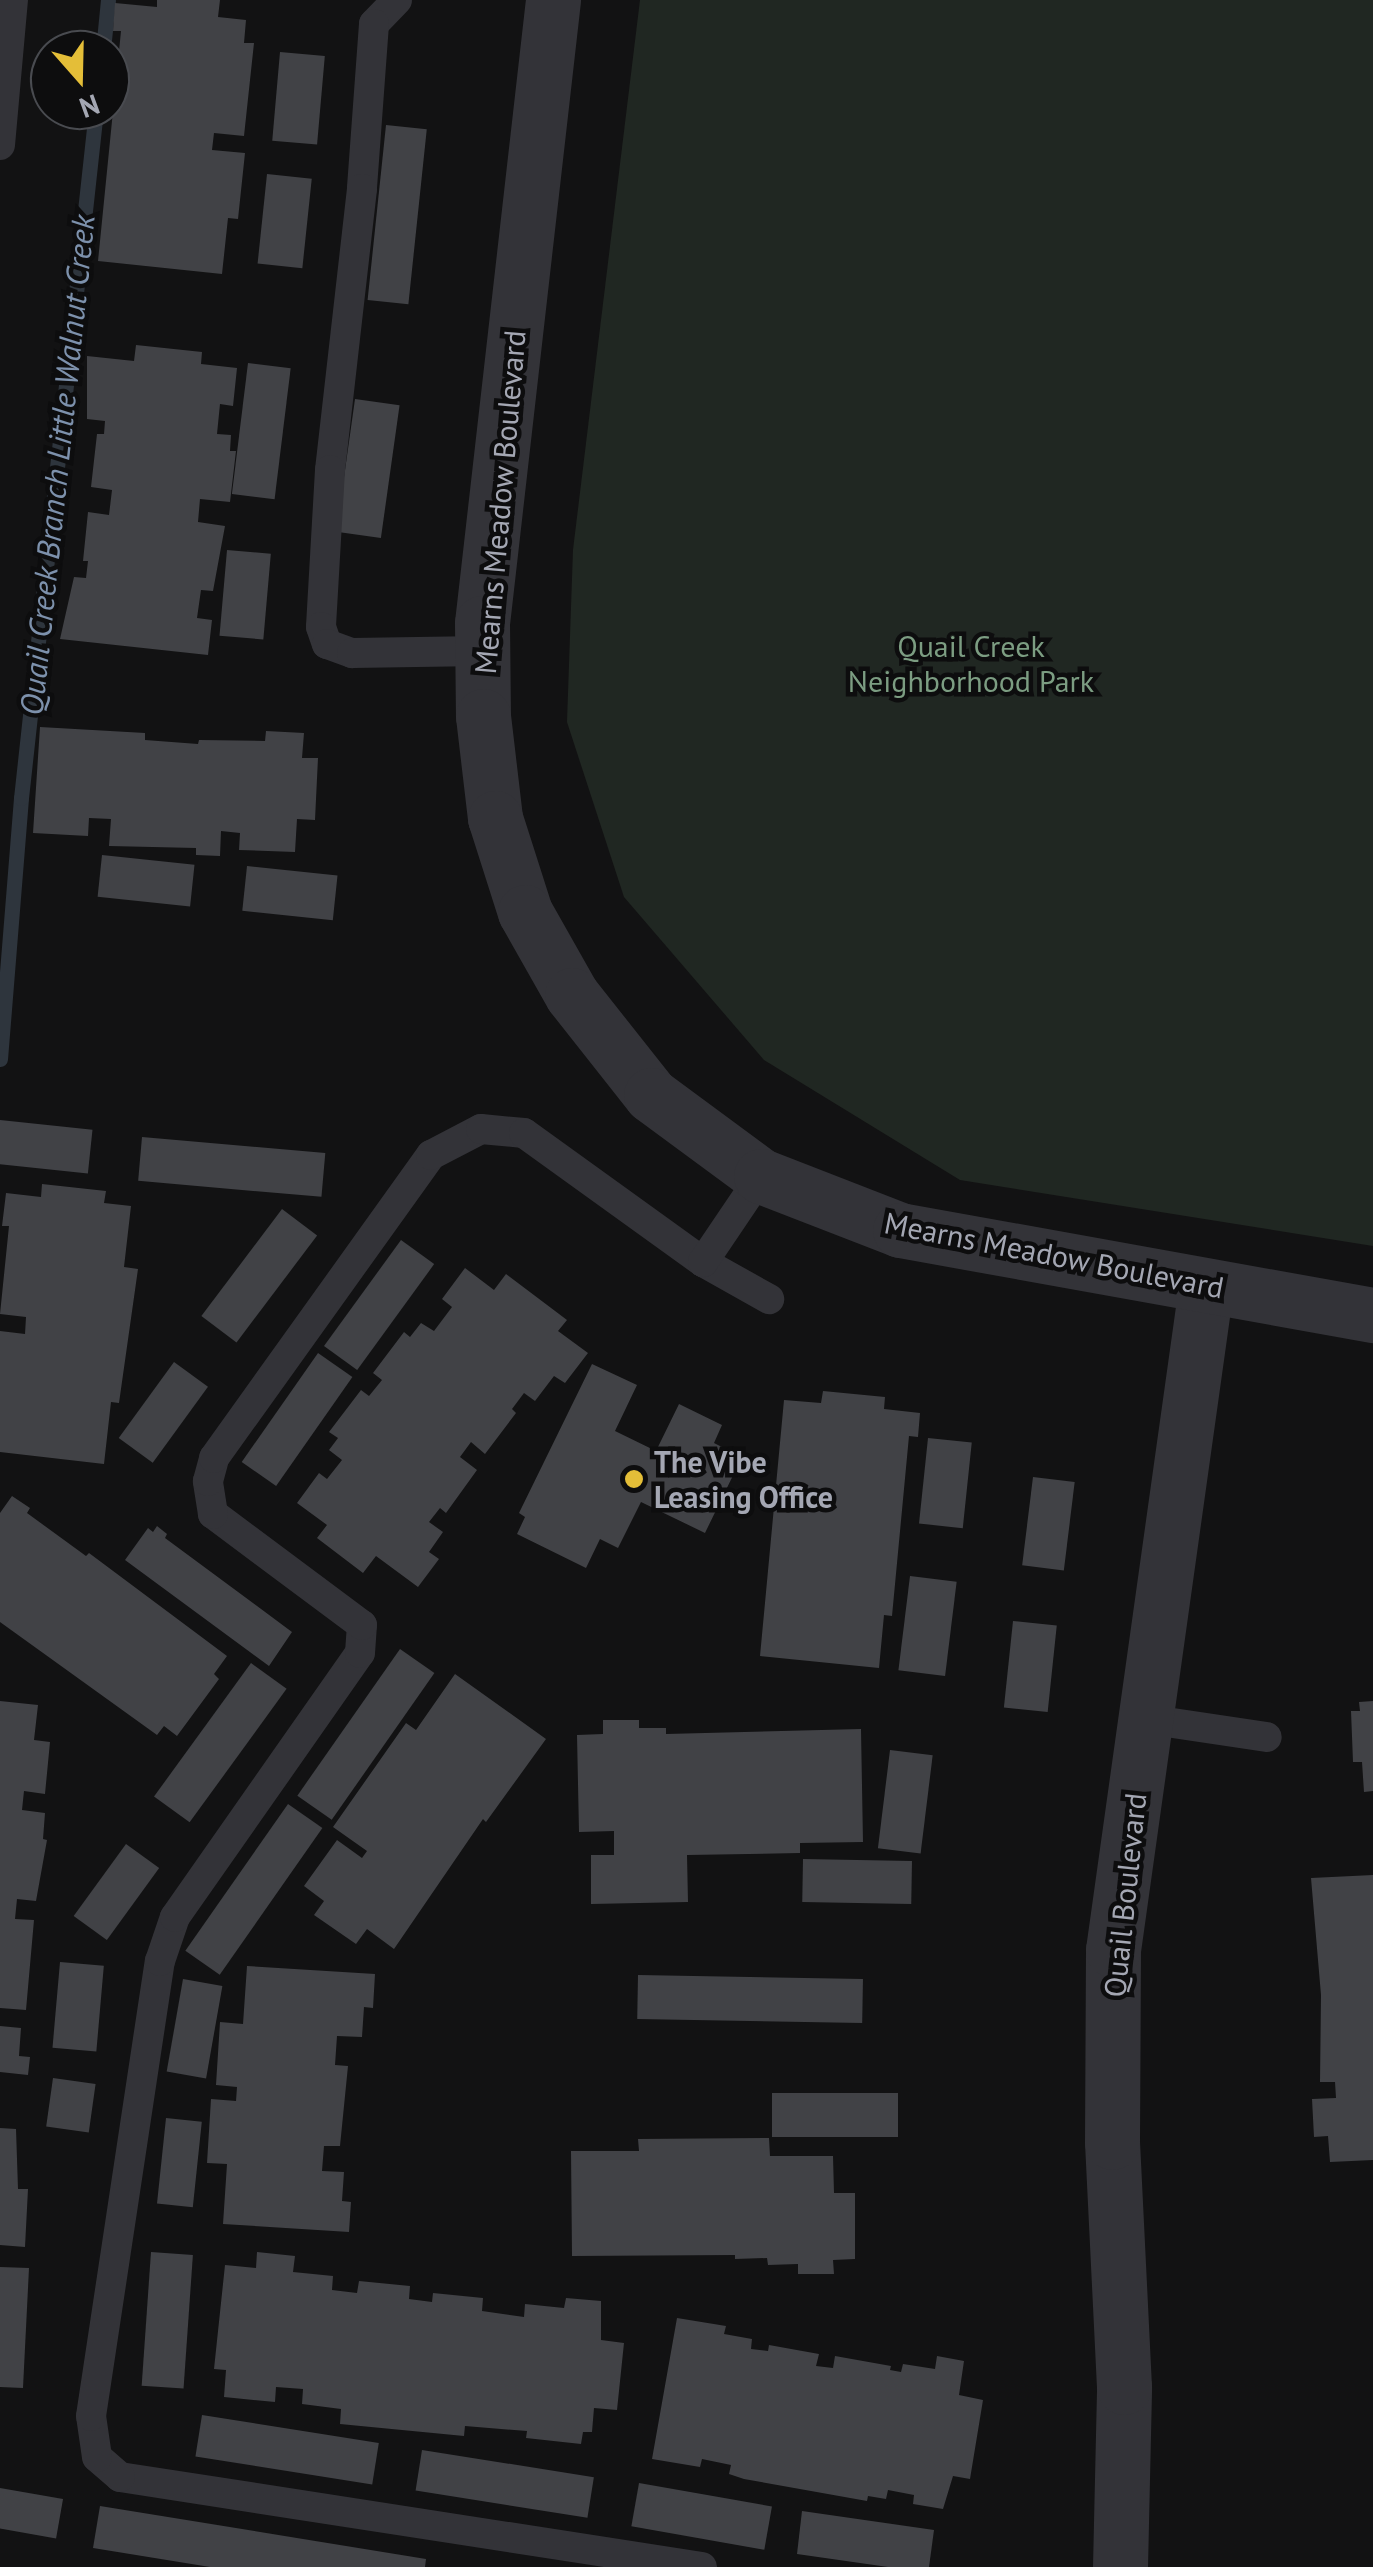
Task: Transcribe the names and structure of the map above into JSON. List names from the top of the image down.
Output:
{
  "streets": {
    "street": ["Mearns Meadow Boulevard", "Quail Boulevard"]
  },
  "crossings": [
    ["Mearns Meadow Boulevard", "Quail Boulevard"]
  ],
  "water": ["Quail Creek Branch Little Walnut Creek"],
  "parks": ["Quail Creek Neighborhood Park"],
  "places": ["The Vibe Leasing Office"],
  "north": "bottom"
}
